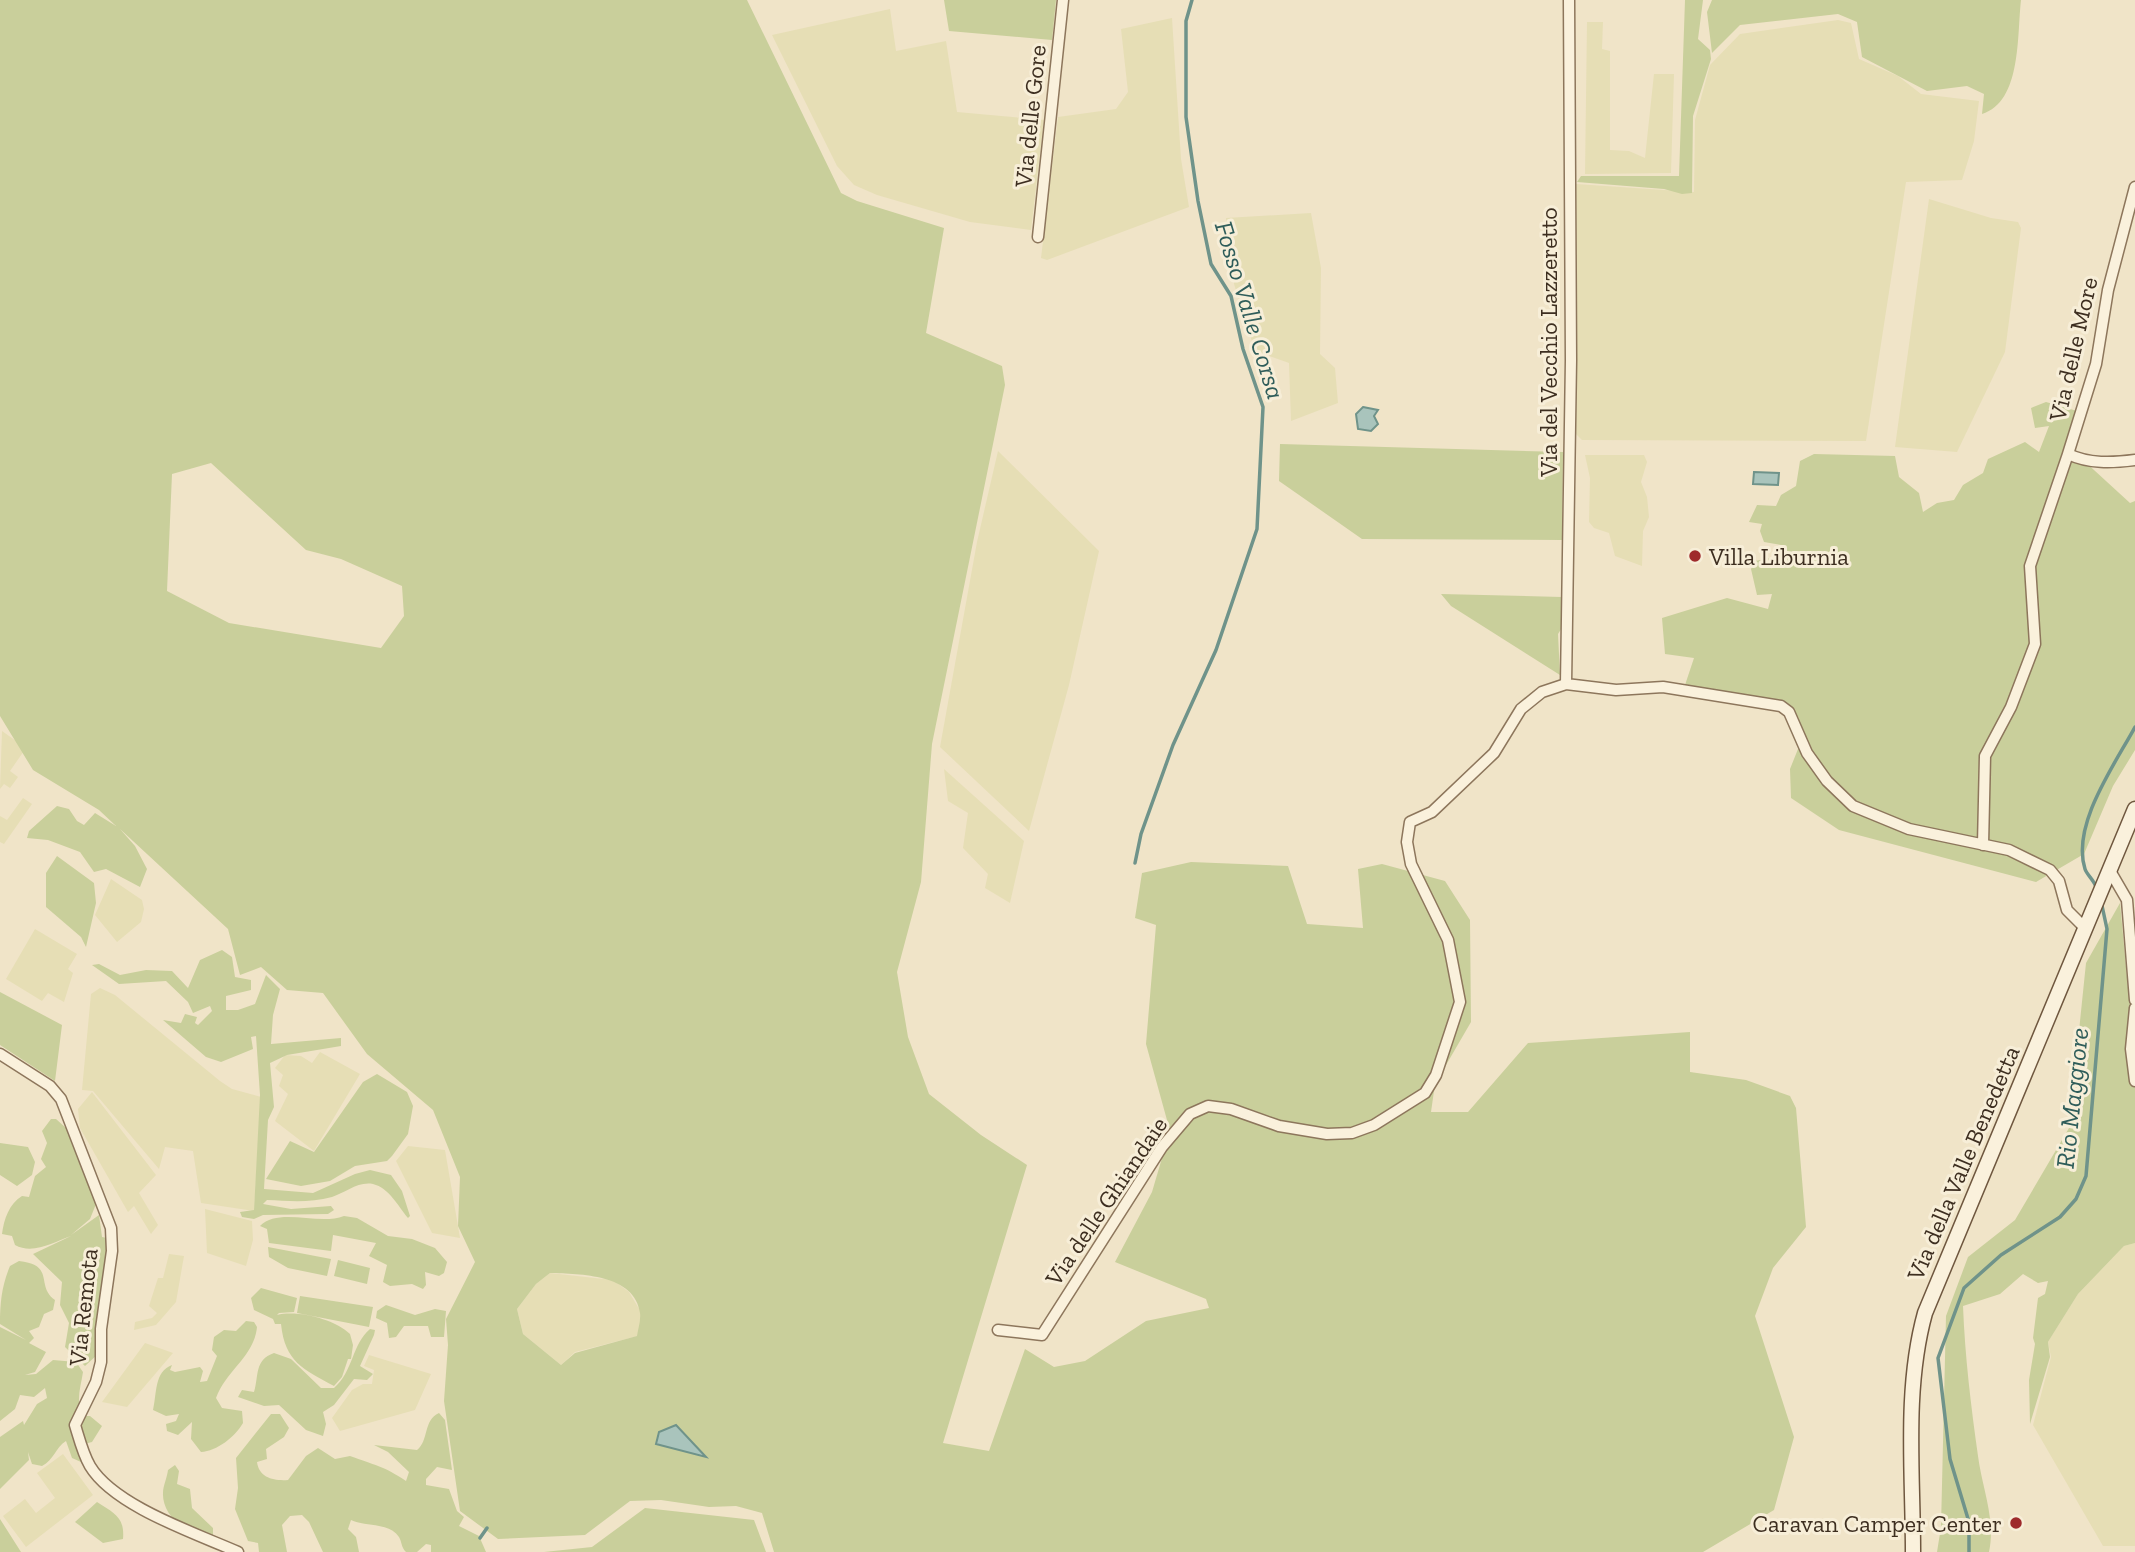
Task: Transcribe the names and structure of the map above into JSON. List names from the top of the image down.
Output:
{
  "streets": {
    "main road": ["Via della Valle Benedetta"],
    "street": [
      "Via delle Gore",
      "Via del Vecchio Lazzeretto",
      "Via delle More",
      "Via delle Ghiandaie",
      "Via Remota"
    ]
  },
  "crossings": [
    ["Via del Vecchio Lazzeretto", "Via delle Ghiandaie"]
  ],
  "water": ["Fosso Valle Corsa", "Rio Maggiore"],
  "places": ["Villa Liburnia", "Caravan Camper Center"]
}
